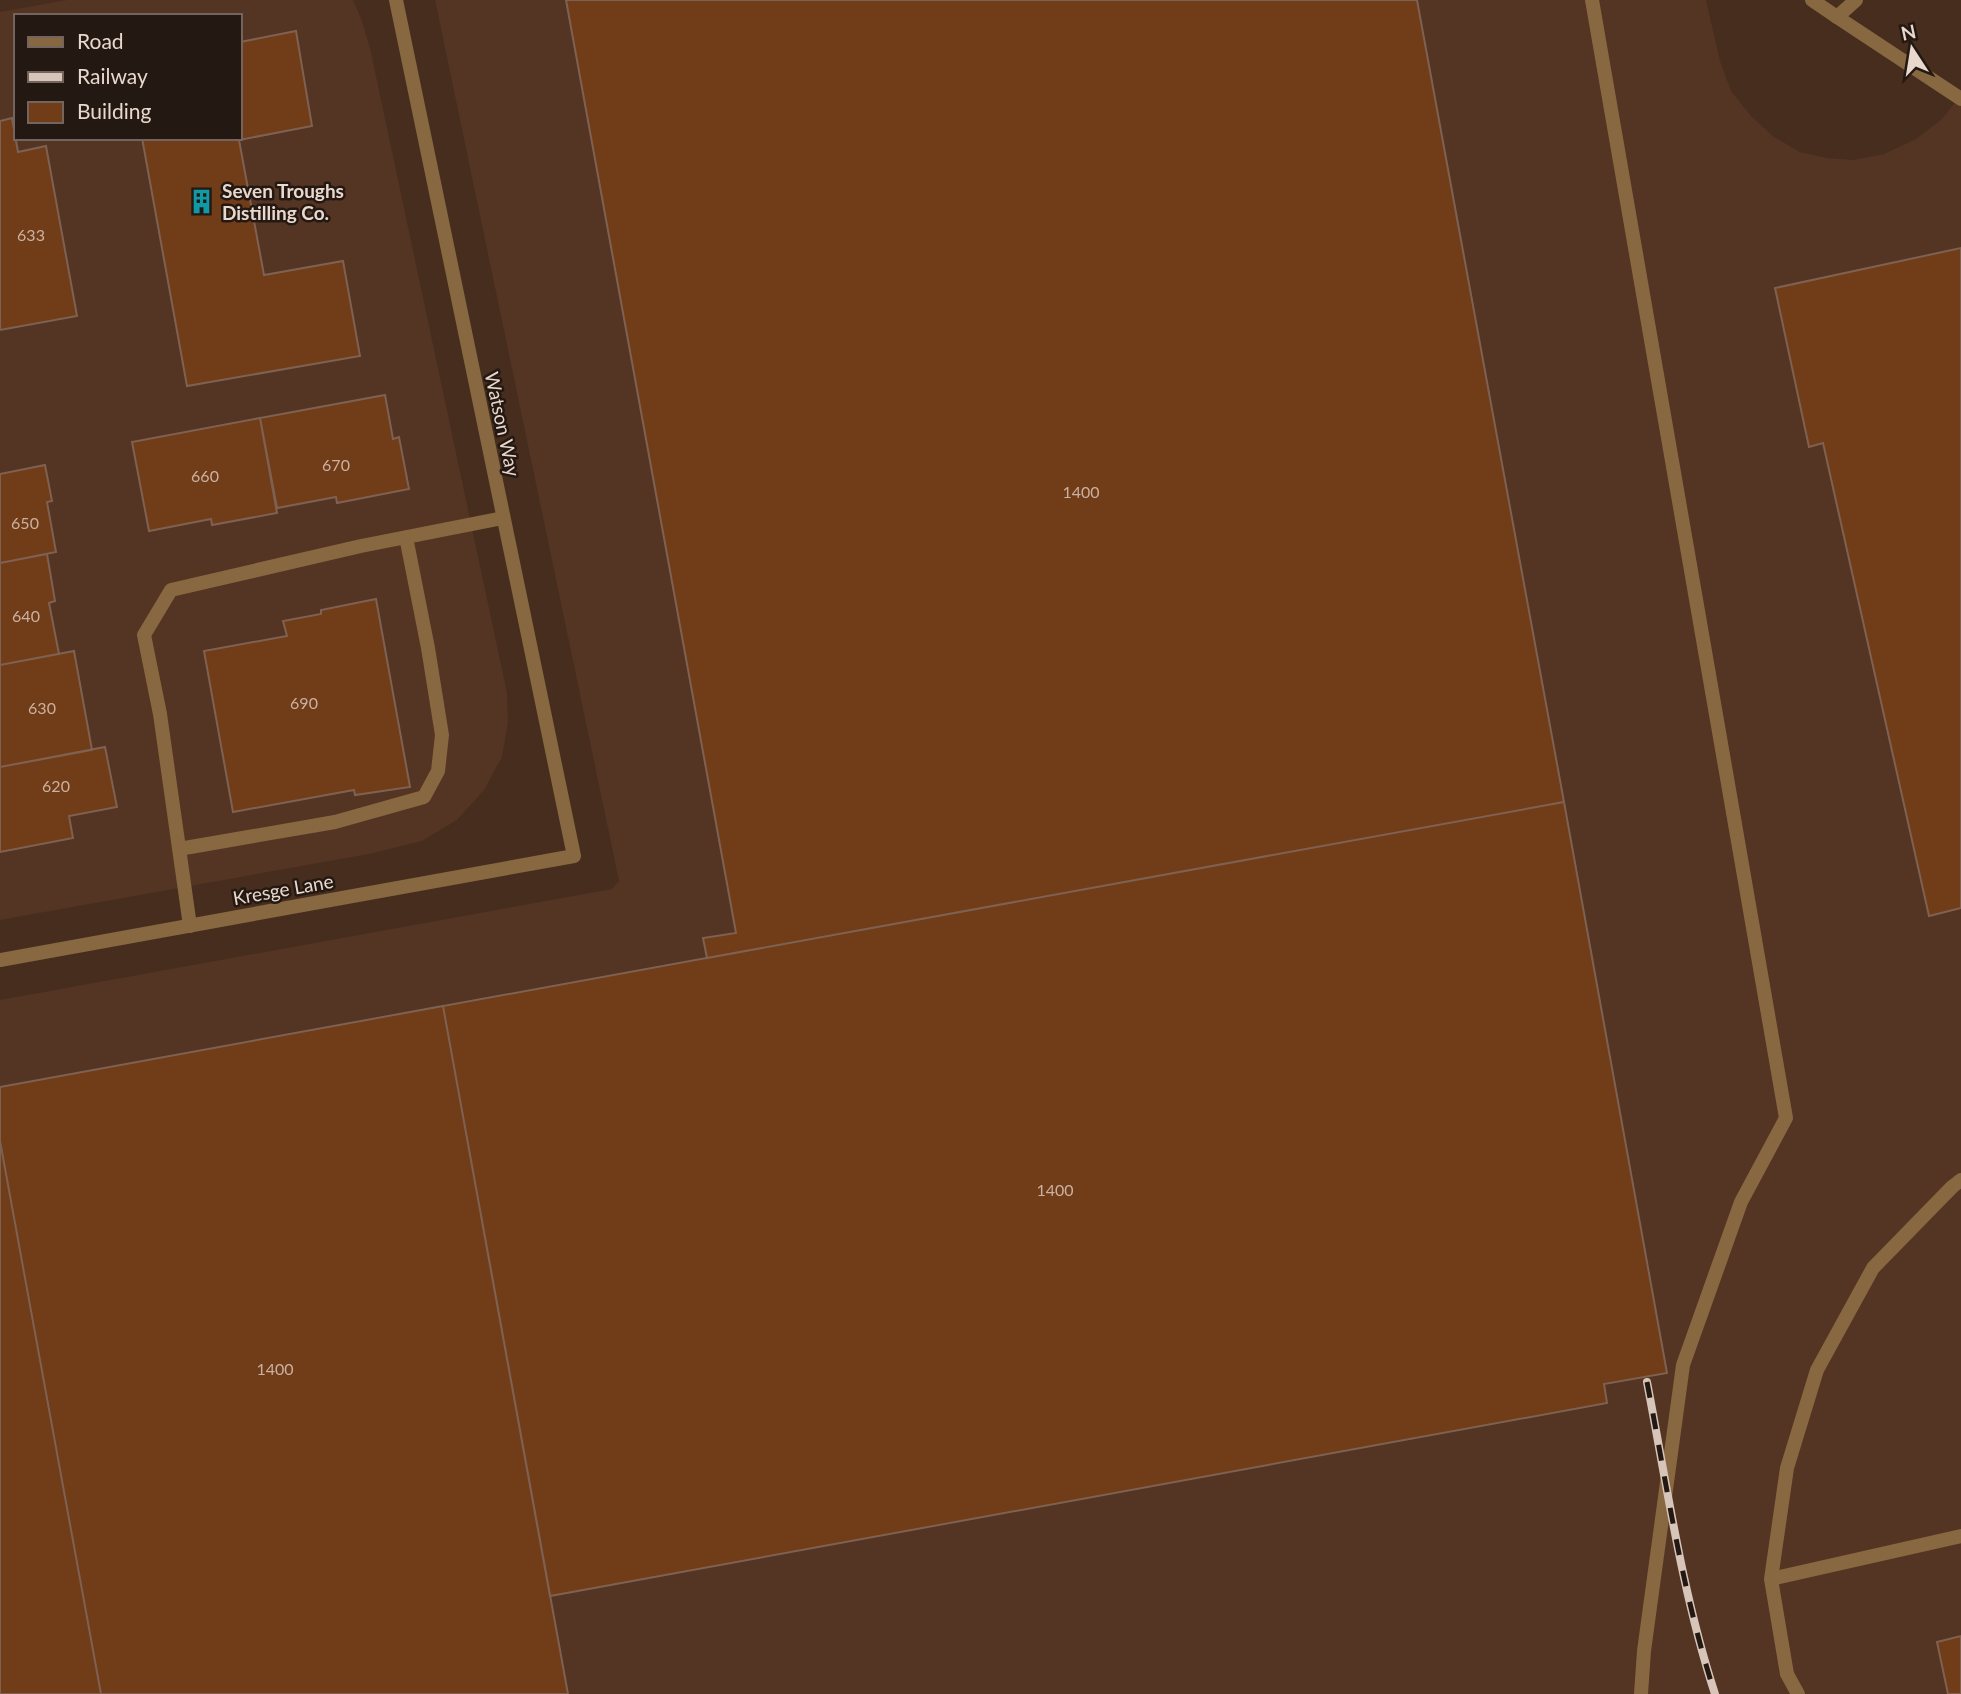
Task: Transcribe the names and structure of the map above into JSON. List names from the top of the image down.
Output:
{
  "streets": {
    "street": ["Watson Way", "Kresge Lane"]
  },
  "crossings": [
    ["Watson Way", "Kresge Lane"]
  ],
  "places": {
    "building": ["Seven Troughs Distilling Co."]
  },
  "house_numbers": [
    "633",
    "670",
    "660",
    "1400",
    "650",
    "640",
    "690",
    "630",
    "620",
    "1400",
    "1400"
  ],
  "legend": ["Road", "Railway", "Building"],
  "north": "top"
}
